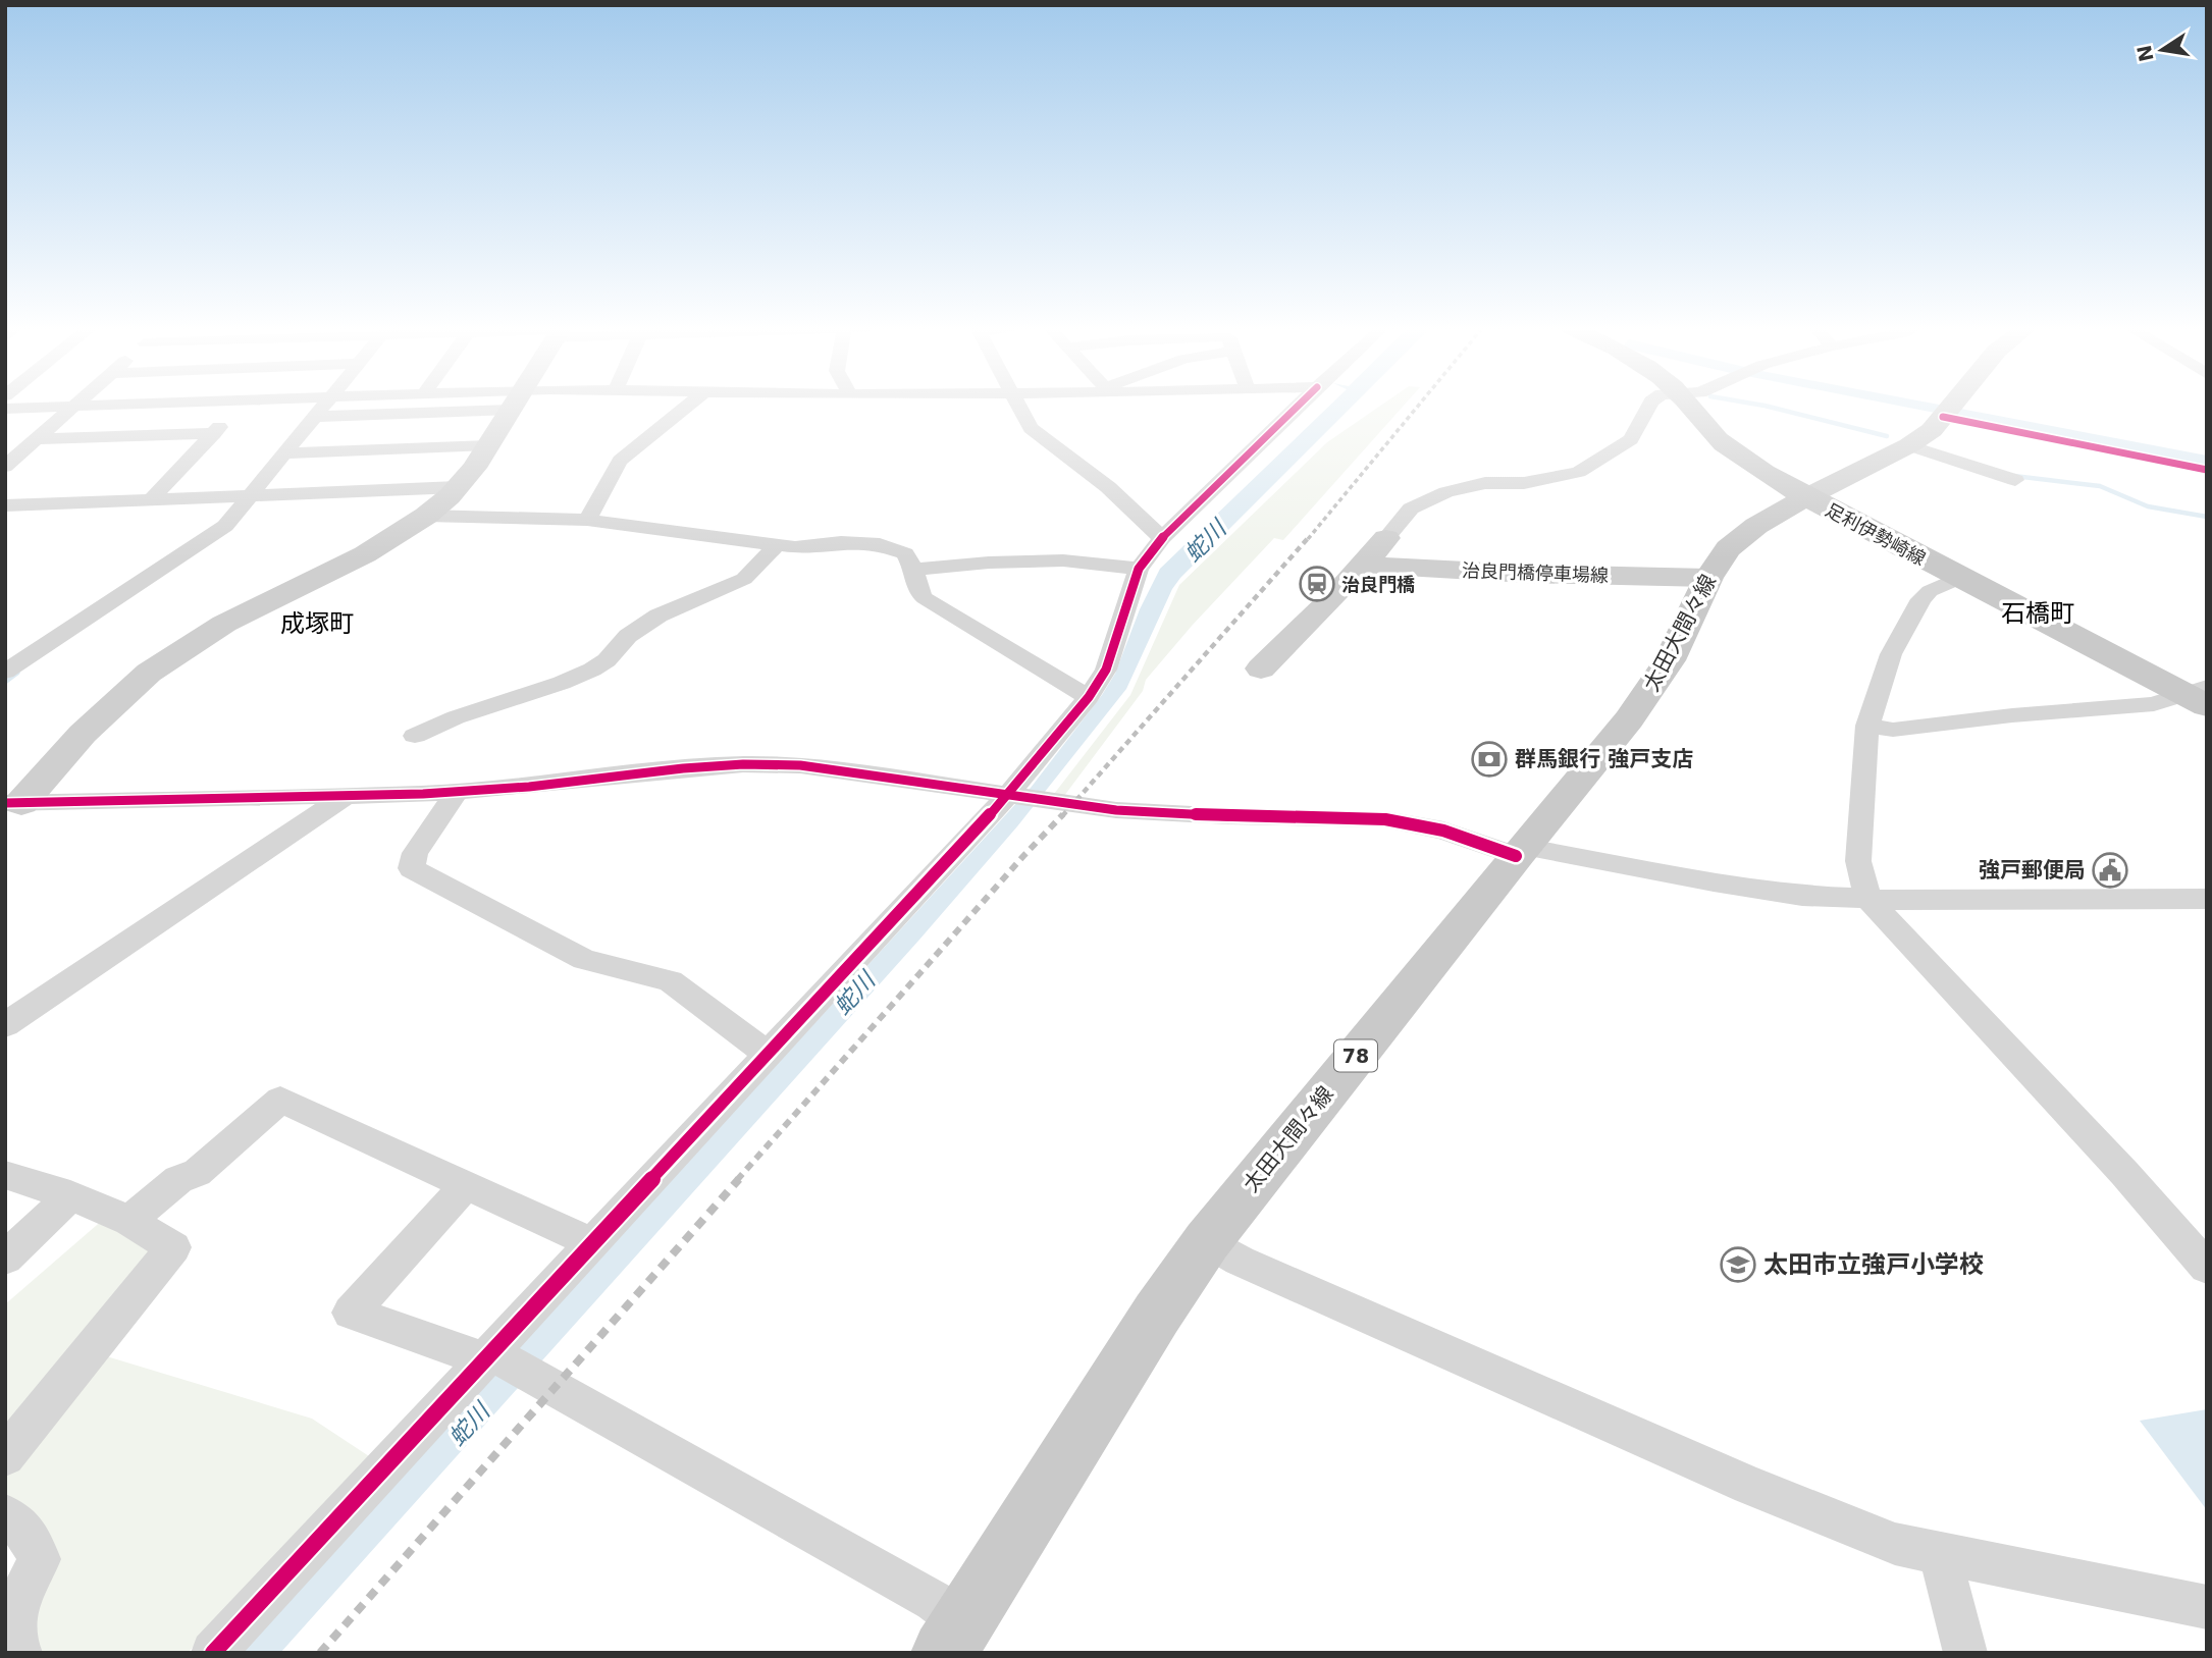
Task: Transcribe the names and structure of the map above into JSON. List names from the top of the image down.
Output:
{
  "streets": {
    "main road": ["足利伊勢崎線", "太田大間々線", "78"],
    "street": ["治良門橋停車場線"]
  },
  "crossings": [
    ["足利伊勢崎線", "太田大間々線"],
    ["治良門橋停車場線", "太田大間々線"]
  ],
  "districts": ["石橋町", "成塚町"],
  "water": ["蛇川"],
  "places": {
    "station": ["治良門橋"],
    "bank": ["群馬銀行 強戸支店"],
    "public building": ["強戸郵便局"],
    "school or university": ["太田市立強戸小学校"]
  },
  "north": "left"
}
